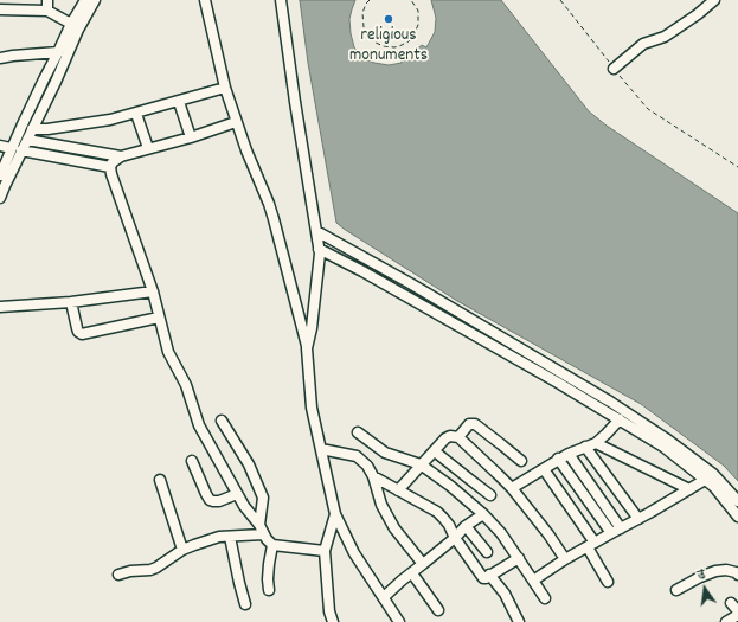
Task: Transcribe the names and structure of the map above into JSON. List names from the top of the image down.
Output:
{
  "places": ["religious monuments"],
  "north": "top"
}
